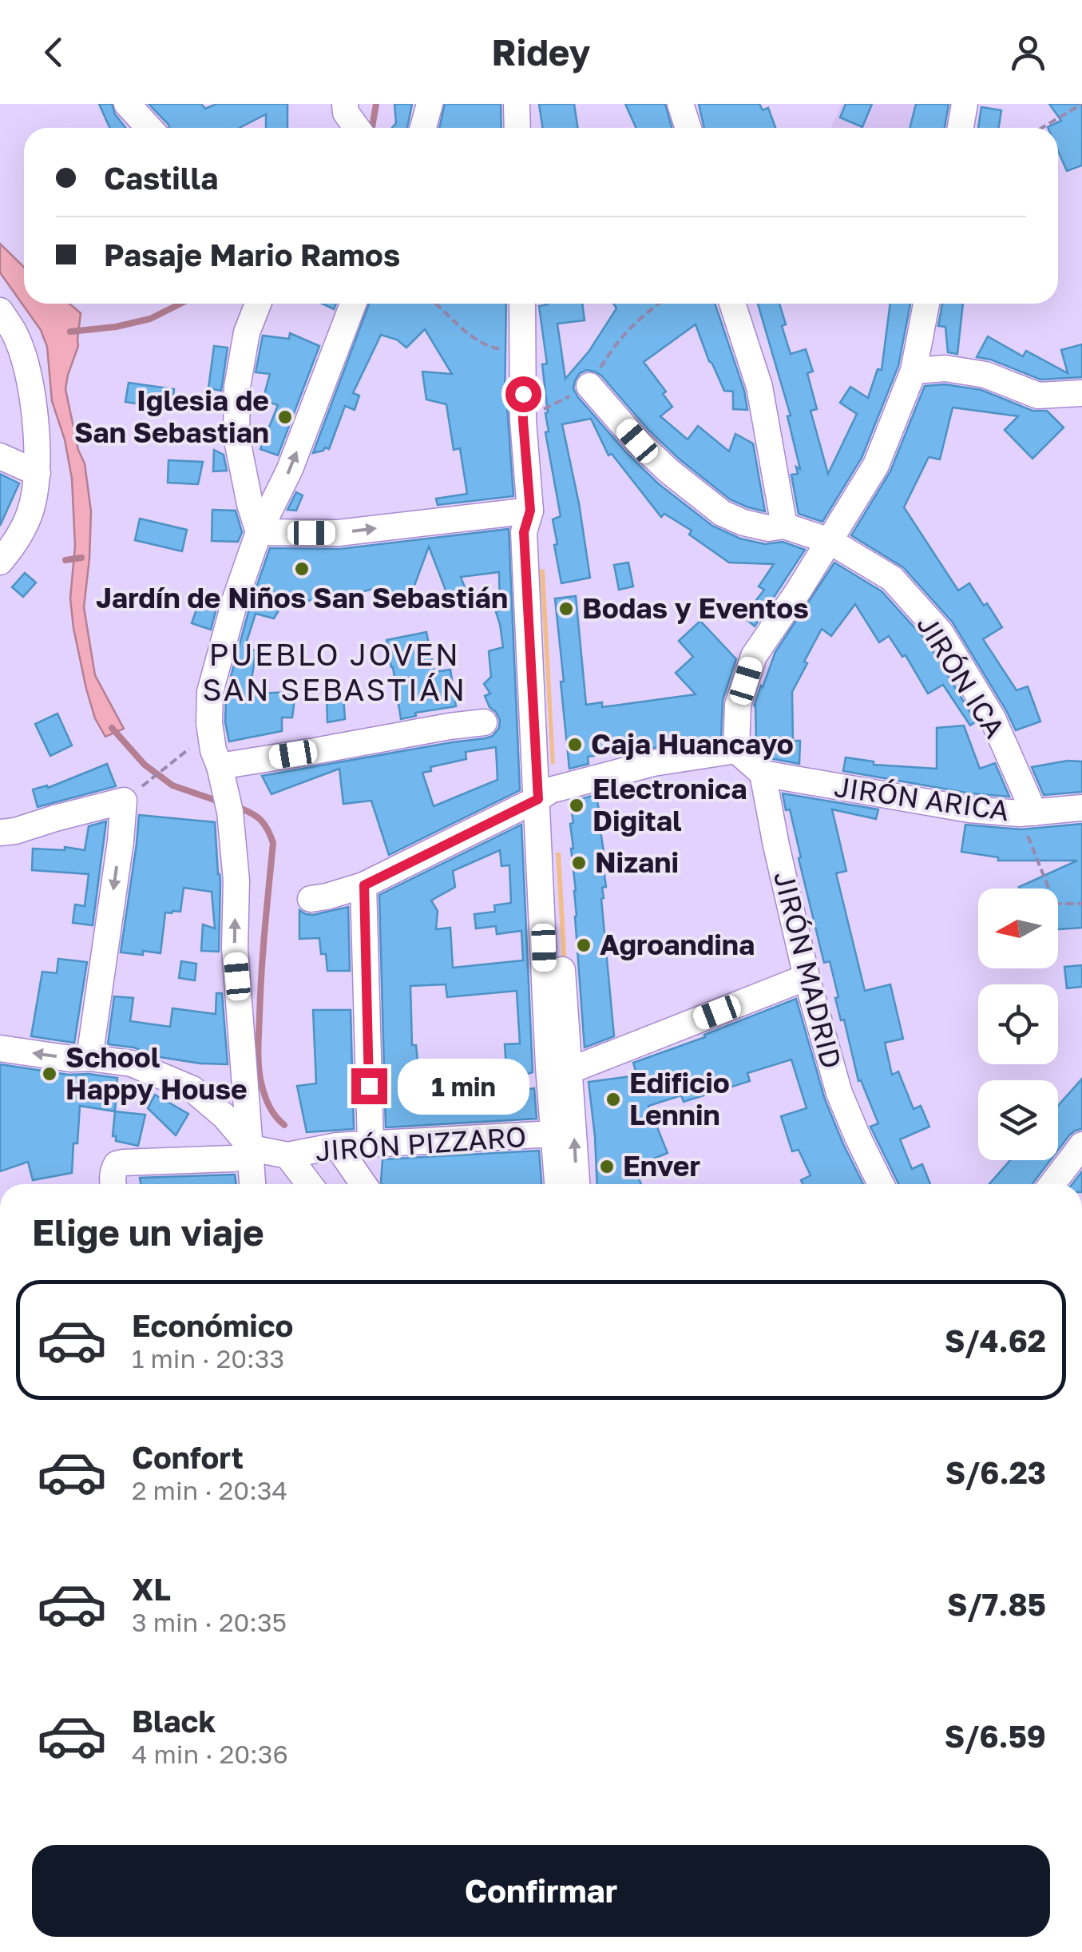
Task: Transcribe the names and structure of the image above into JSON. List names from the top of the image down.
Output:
{
  "streets": {
    "street": [
      "JIRÓN ICA",
      "JIRÓN ARICA",
      "JIRÓN MADRID",
      "JIRÓN PIZZARO"
    ]
  },
  "crossings": [
    ["JIRÓN ICA", "JIRÓN ARICA"],
    ["JIRÓN ARICA", "JIRÓN MADRID"]
  ],
  "districts": ["PUEBLO JOVEN SAN SEBASTIÁN"],
  "places": [
    "Iglesia de San Sebastian",
    "Jardín de Niños San Sebastián",
    "Bodas y Eventos",
    "Caja Huancayo",
    "Electronica Digital",
    "Nizani",
    "Agroandina",
    "School Happy House",
    "Edificio Lennin",
    "Enver"
  ],
  "north": "left",
  "page": {
    "header": "Ridey",
    "banner": ["Castilla", "Pasaje Mario Ramos"],
    "bubble": "1 min",
    "heading": "Elige un viaje",
    "list": [
      {
        "name": "Económico",
        "note": "1 min · 20:33",
        "value": "S/4.62"
      },
      {
        "name": "Confort",
        "note": "2 min · 20:34",
        "value": "S/6.23"
      },
      {
        "name": "XL",
        "note": "3 min · 20:35",
        "value": "S/7.85"
      },
      {
        "name": "Black",
        "note": "4 min · 20:36",
        "value": "S/6.59"
      }
    ],
    "buttons": "Confirmar"
  }
}
